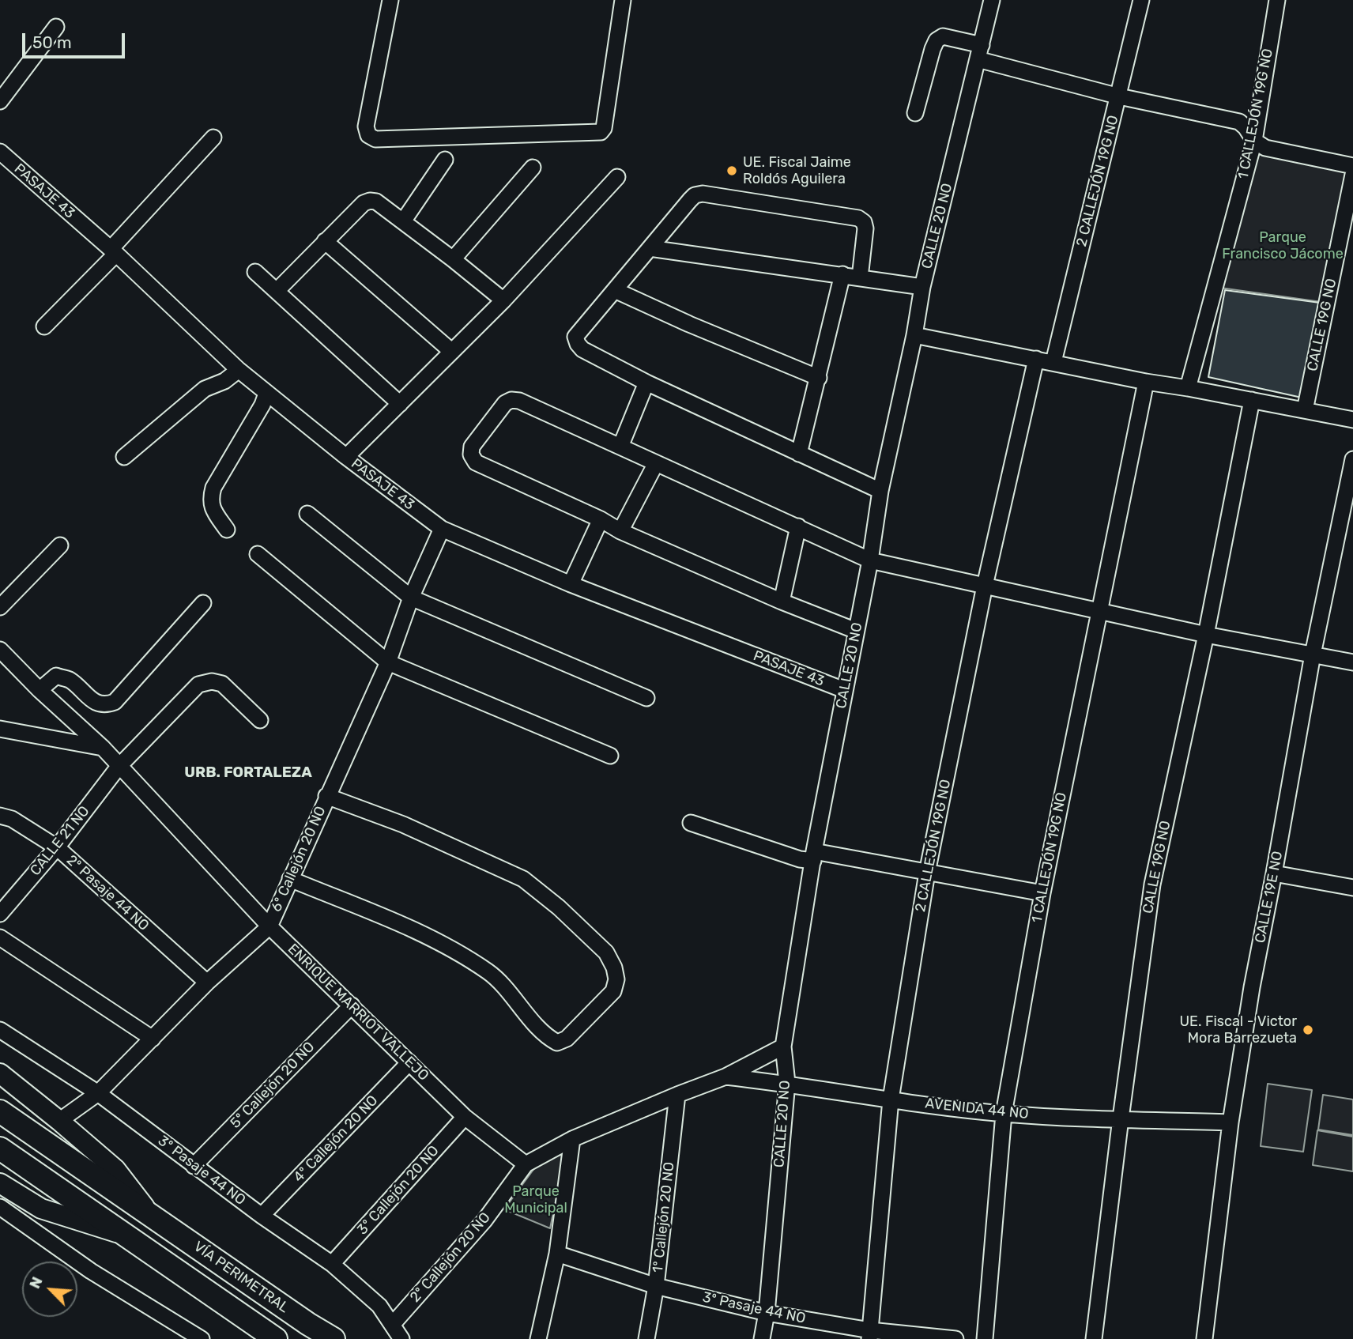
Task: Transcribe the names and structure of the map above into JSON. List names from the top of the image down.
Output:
{
  "streets": {
    "highway": ["VÍA PERIMETRAL"],
    "street": [
      "1 CALLEJÓN 19G NO",
      "2 CALLEJÓN 19G NO",
      "PASAJE 43",
      "CALLE 20 NO",
      "CALLE 19G NO",
      "CALLE 21 NO",
      "6º Callejón 20 NO",
      "2º Pasaje 44 NO",
      "CALLE 19E NO",
      "ENRIQUE MARRIOT VALLEJO",
      "5º Callejón 20 NO",
      "AVENIDA 44 NO",
      "4º Callejón 20 NO",
      "3º Pasaje 44 NO",
      "3º Callejón 20 NO",
      "1º Callejón 20 NO",
      "2º Callejón 20 NO"
    ]
  },
  "crossings": [
    ["1 CALLEJÓN 19G NO", "AVENIDA 44 NO"],
    ["2 CALLEJÓN 19G NO", "AVENIDA 44 NO"],
    ["2 CALLEJÓN 19G NO", "3º Pasaje 44 NO"],
    ["PASAJE 43", "CALLE 20 NO"],
    ["PASAJE 43", "6º Callejón 20 NO"],
    ["CALLE 20 NO", "AVENIDA 44 NO"],
    ["CALLE 20 NO", "3º Pasaje 44 NO"],
    ["CALLE 19G NO", "AVENIDA 44 NO"],
    ["CALLE 21 NO", "2º Pasaje 44 NO"],
    ["CALLE 21 NO", "ENRIQUE MARRIOT VALLEJO"],
    ["6º Callejón 20 NO", "2º Pasaje 44 NO"],
    ["6º Callejón 20 NO", "ENRIQUE MARRIOT VALLEJO"],
    ["6º Callejón 20 NO", "3º Pasaje 44 NO"],
    ["6º Callejón 20 NO", "VÍA PERIMETRAL"],
    ["CALLE 19E NO", "AVENIDA 44 NO"],
    ["ENRIQUE MARRIOT VALLEJO", "5º Callejón 20 NO"],
    ["ENRIQUE MARRIOT VALLEJO", "4º Callejón 20 NO"],
    ["ENRIQUE MARRIOT VALLEJO", "3º Callejón 20 NO"],
    ["ENRIQUE MARRIOT VALLEJO", "2º Callejón 20 NO"],
    ["5º Callejón 20 NO", "3º Pasaje 44 NO"],
    ["4º Callejón 20 NO", "3º Pasaje 44 NO"],
    ["3º Pasaje 44 NO", "3º Callejón 20 NO"],
    ["3º Pasaje 44 NO", "1º Callejón 20 NO"],
    ["3º Pasaje 44 NO", "2º Callejón 20 NO"]
  ],
  "districts": ["URB. FORTALEZA"],
  "parks": ["Parque Francisco Jácome", "Parque Municipal"],
  "places": ["UE. Fiscal Jaime Roldós Aguilera", "UE. Fiscal - Victor Mora Barrezueta"],
  "scale_bar": "50 m",
  "north": "top left"
}
